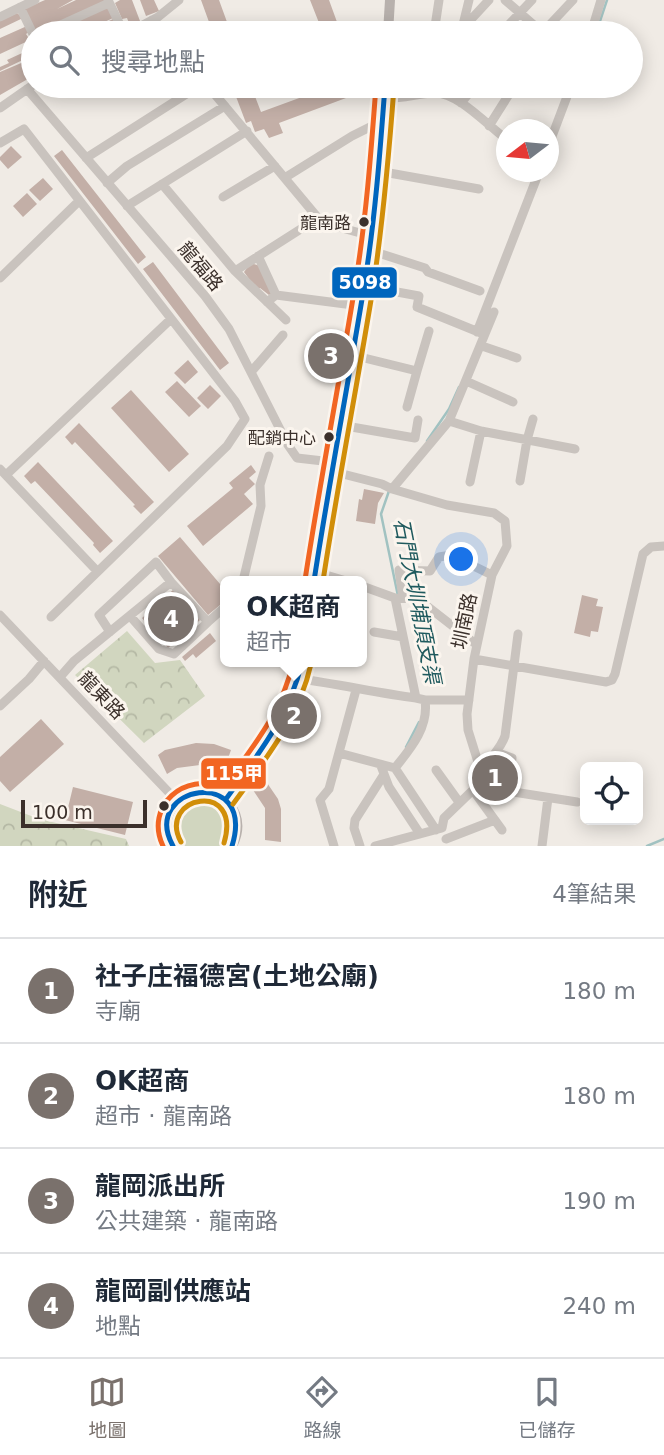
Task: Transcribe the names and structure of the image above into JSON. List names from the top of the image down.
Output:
{
  "streets": {
    "street": ["龍福路", "圳南路", "龍東路"]
  },
  "water": ["石門大圳埔頂支渠"],
  "places": ["龍南路", "配銷中心"],
  "lines": ["transit line 5098", "transit line 115甲"],
  "scale_bar": "100 m",
  "north": "left",
  "page": {
    "search": "搜尋地點",
    "pins": [
      "3",
      "4",
      "2",
      "1"
    ],
    "popup": ["OK超商", "超市"],
    "scale": "100 m",
    "heading": ["附近", "4筆結果"],
    "list": [
      {
        "mark": "1",
        "name": "社子庄福德宮(土地公廟)",
        "note": "寺廟",
        "value": "180 m"
      },
      {
        "mark": "2",
        "name": "OK超商",
        "note": "超市 · 龍南路",
        "value": "180 m"
      },
      {
        "mark": "3",
        "name": "龍岡派出所",
        "note": "公共建築 · 龍南路",
        "value": "190 m"
      },
      {
        "mark": "4",
        "name": "龍岡副供應站",
        "note": "地點",
        "value": "240 m"
      }
    ],
    "nav": ["地圖", "路線", "已儲存"]
  }
}
